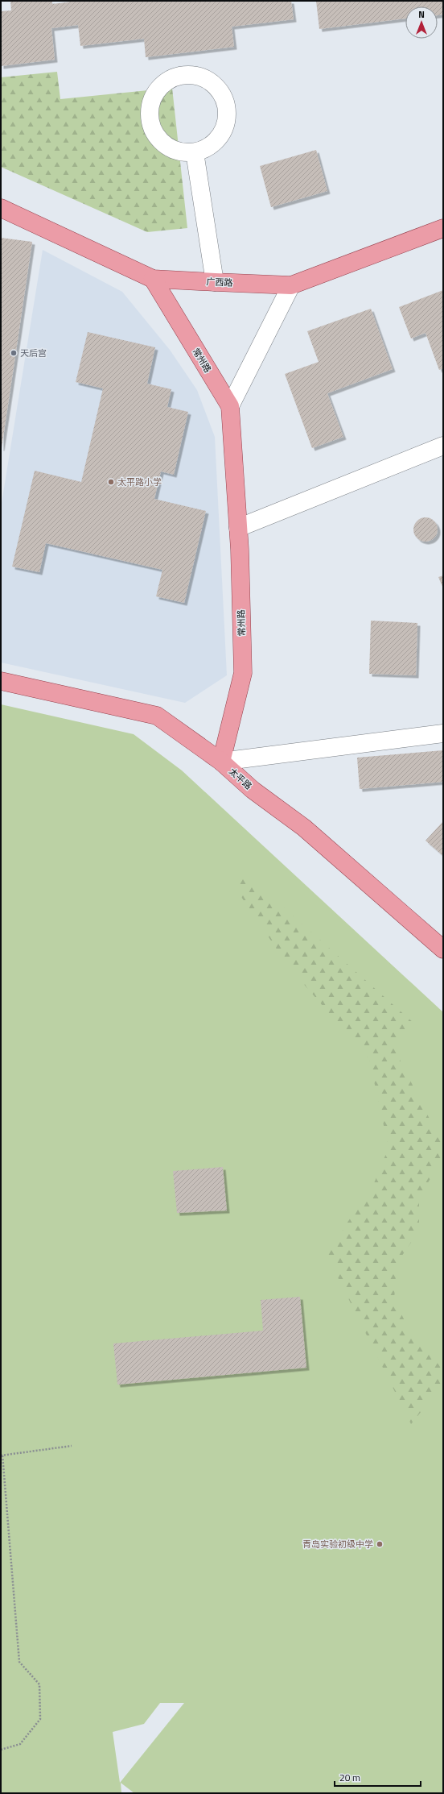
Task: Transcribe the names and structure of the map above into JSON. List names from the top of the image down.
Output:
{
  "streets": {
    "main road": ["广西路", "常州路", "太平路"]
  },
  "crossings": [
    ["广西路", "常州路"],
    ["常州路", "太平路"]
  ],
  "places": ["天后宫", "太平路小学", "青岛实验初级中学"],
  "scale_bar": "20 m",
  "north": "top"
}
